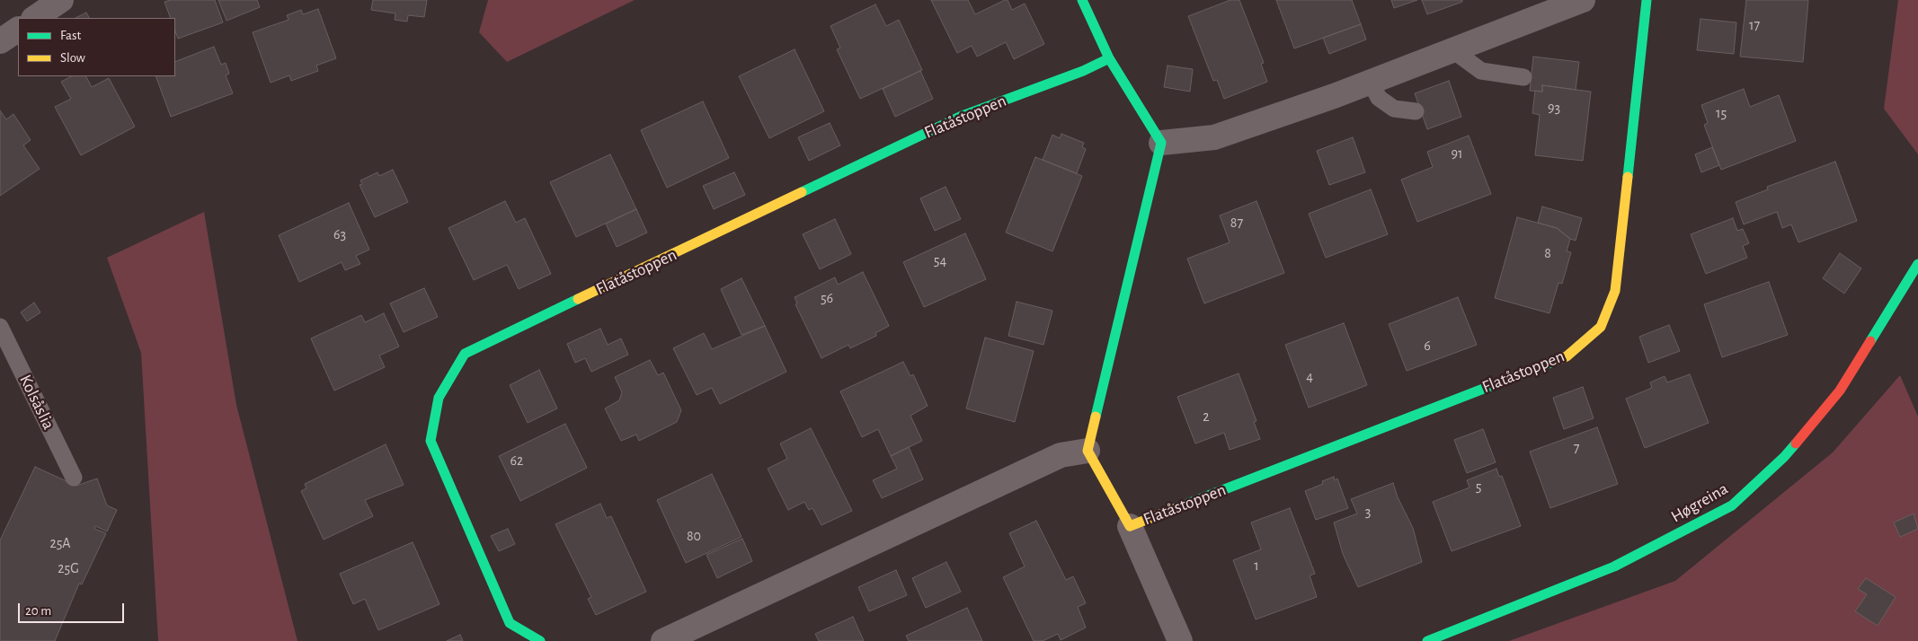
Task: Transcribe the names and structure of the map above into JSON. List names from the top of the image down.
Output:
{
  "streets": {
    "street": ["Flatåstoppen", "Høgreina"],
    "lane": ["Kolsåslia"]
  },
  "house_numbers": [
    "17",
    "93",
    "15",
    "91",
    "87",
    "63",
    "8",
    "54",
    "56",
    "6",
    "4",
    "2",
    "7",
    "62",
    "5",
    "3",
    "80",
    "25A",
    "1",
    "25G"
  ],
  "legend": ["Fast", "Slow"],
  "scale_bar": "20 m"
}
